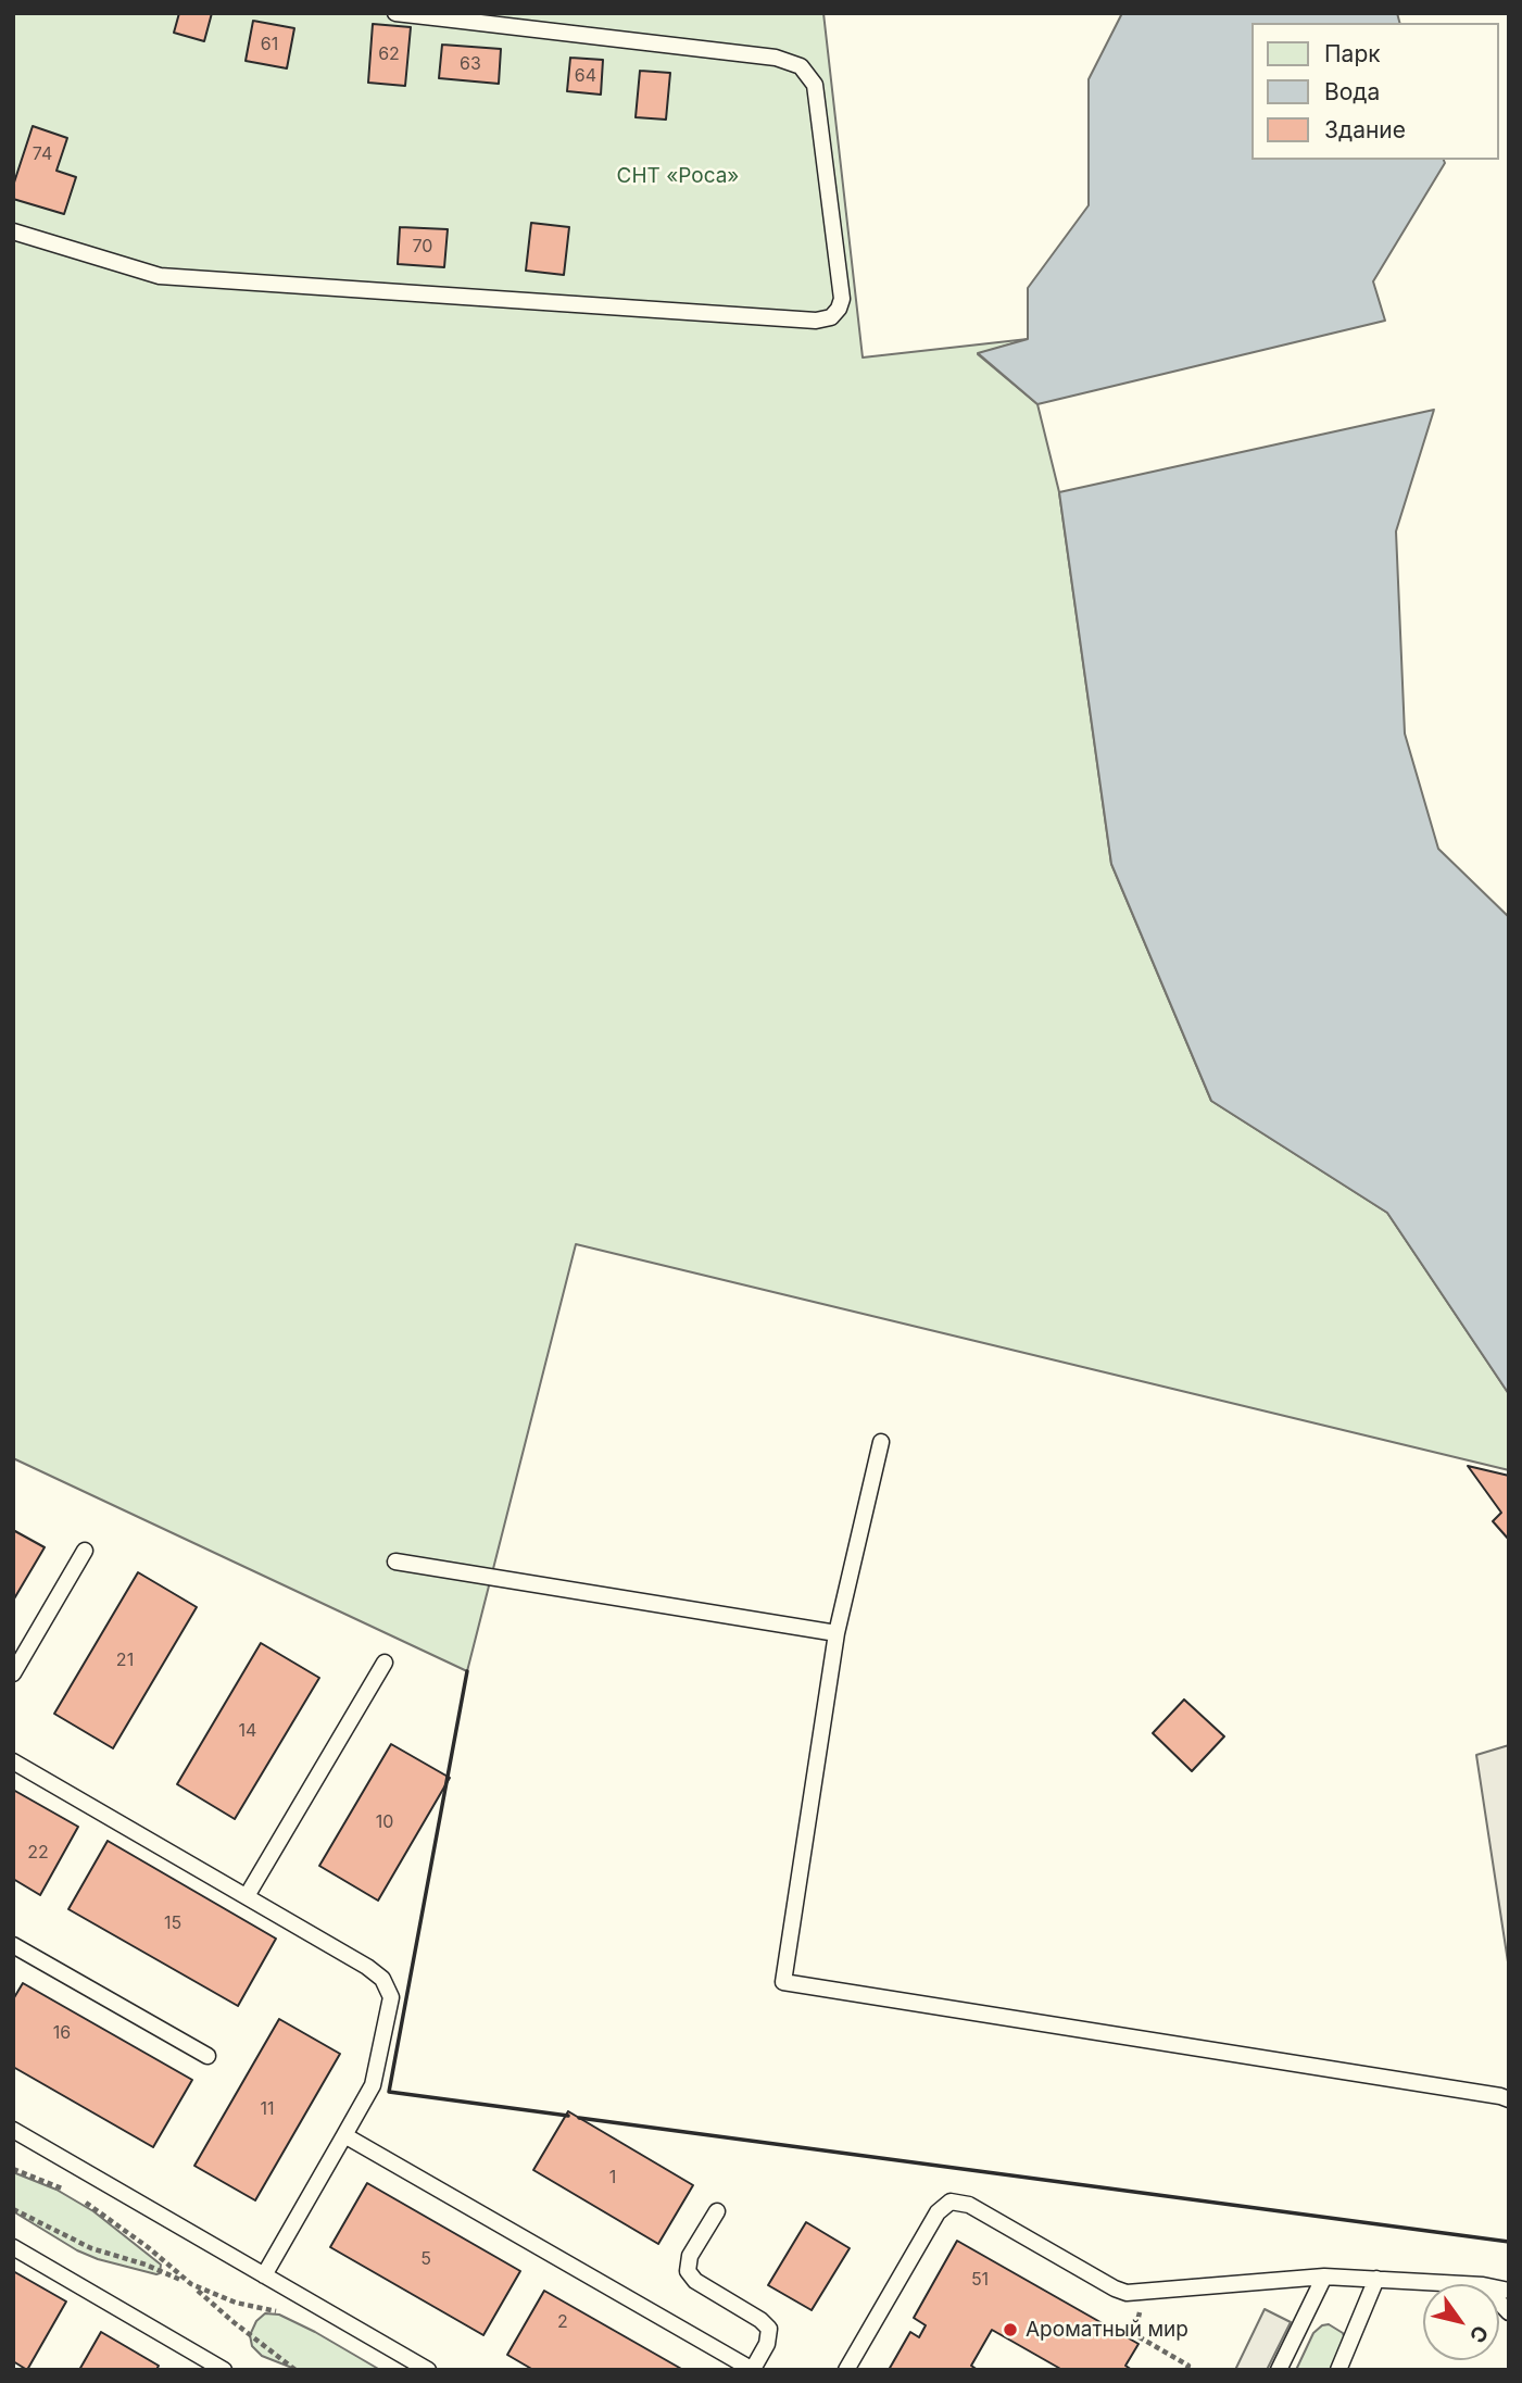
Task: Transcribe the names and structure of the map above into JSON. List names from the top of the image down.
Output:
{
  "parks": ["СНТ «Роса»"],
  "places": ["Ароматный мир"],
  "house_numbers": [
    "61",
    "62",
    "63",
    "64",
    "74",
    "70",
    "21",
    "14",
    "10",
    "22",
    "15",
    "16",
    "11",
    "1",
    "5",
    "51",
    "2"
  ],
  "legend": ["Парк", "Вода", "Здание"],
  "north": "bottom right"
}
